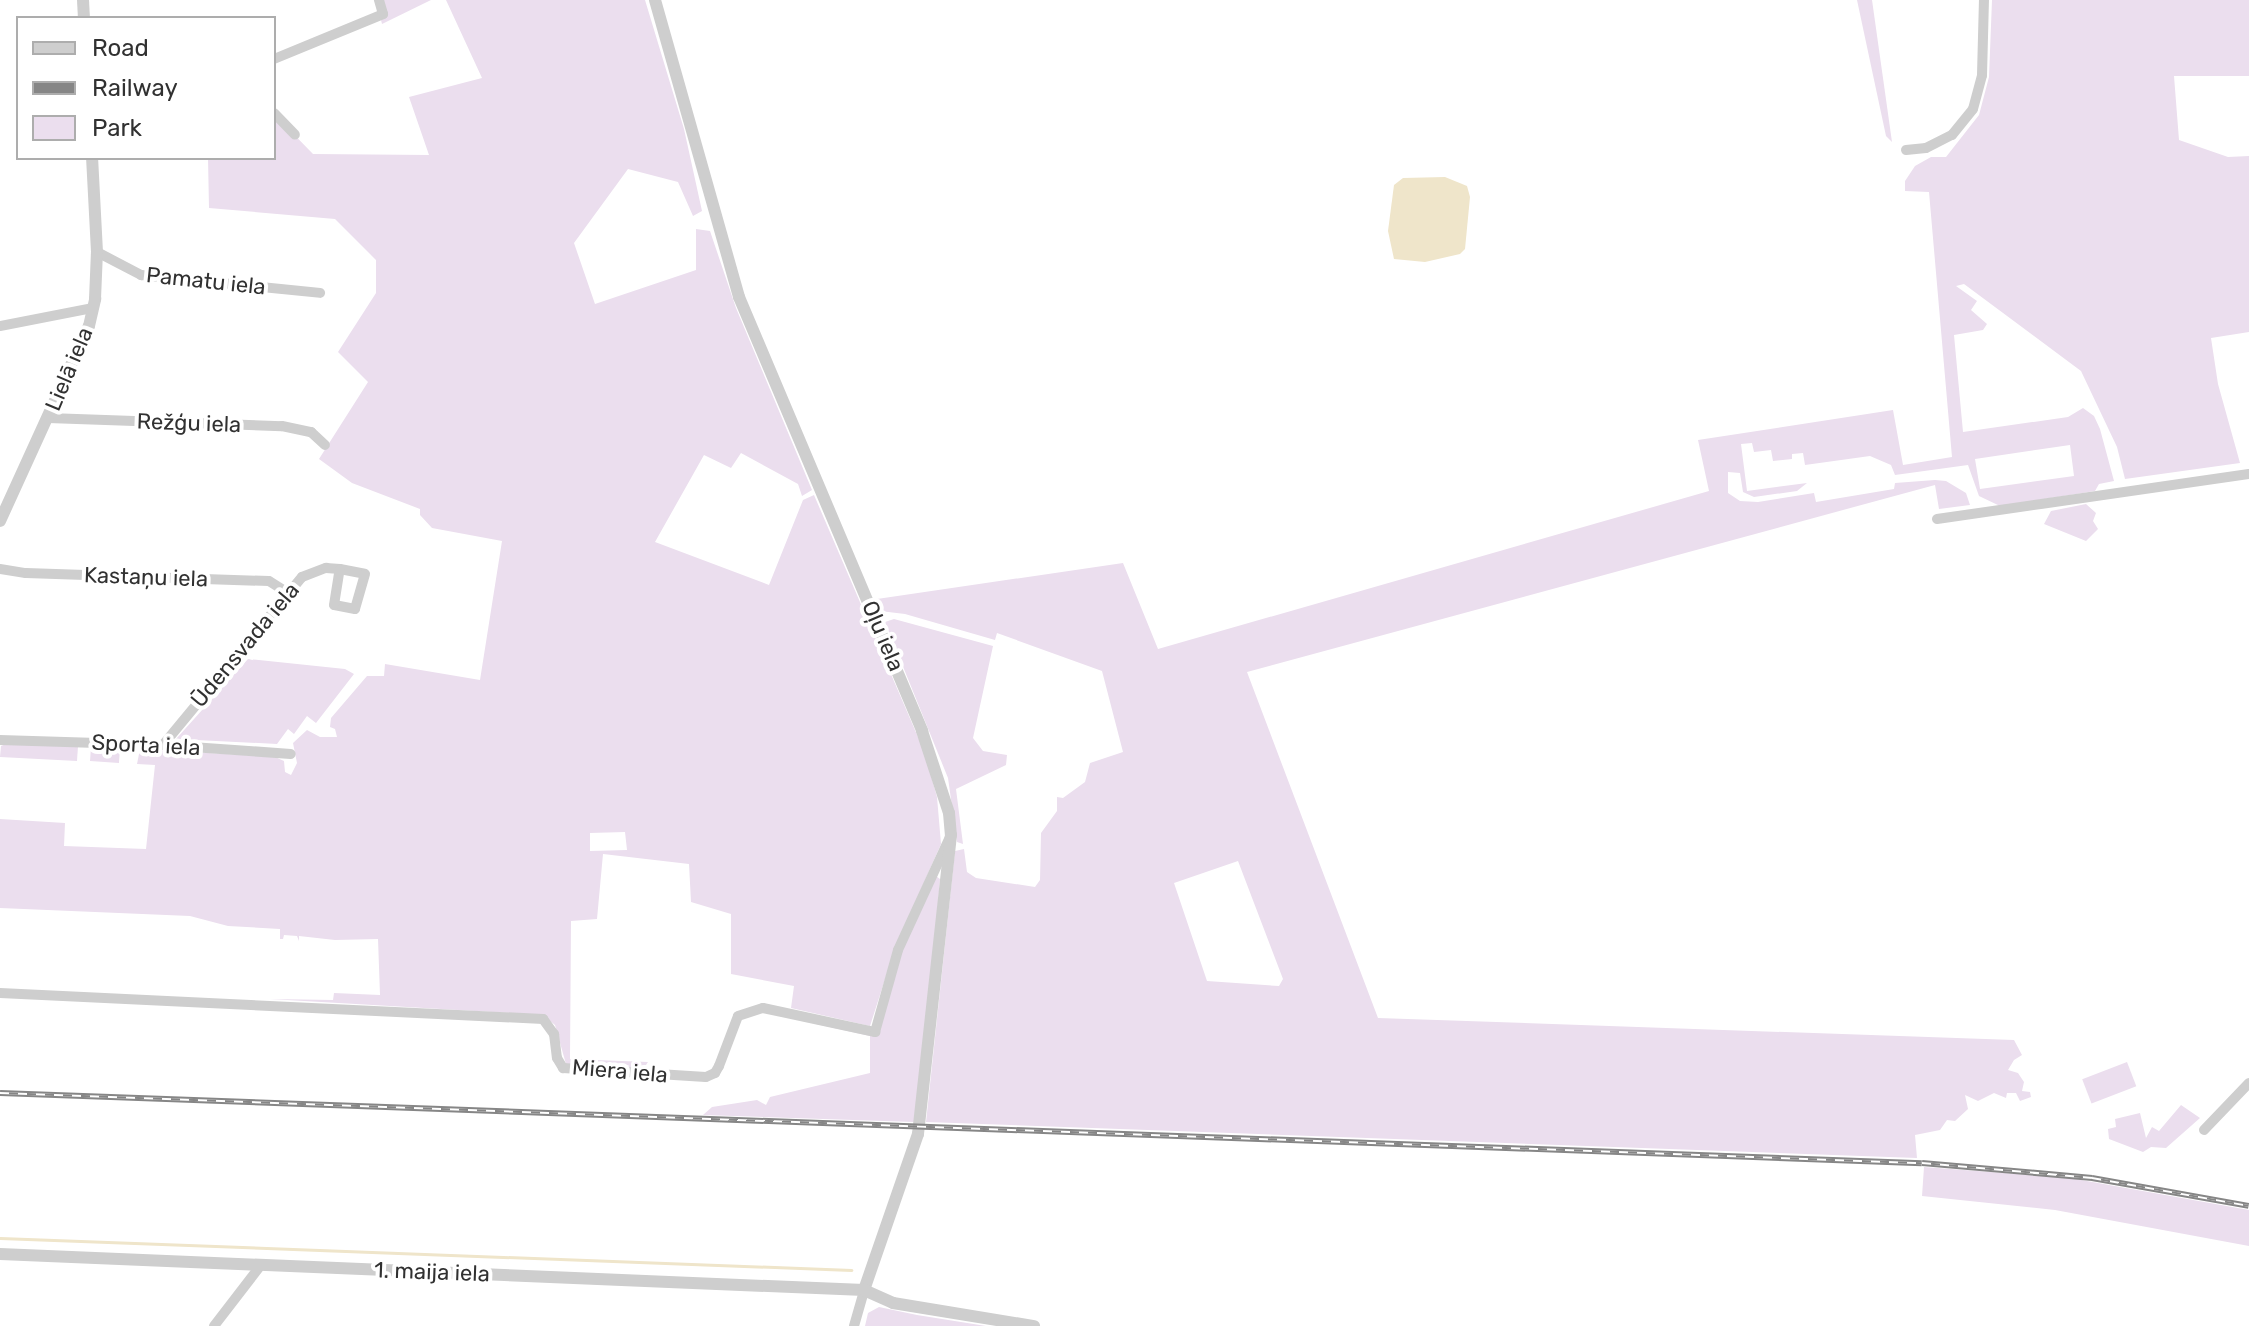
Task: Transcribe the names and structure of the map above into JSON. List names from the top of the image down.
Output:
{
  "streets": {
    "street": [
      "Pamatu iela",
      "Lielā iela",
      "Režģu iela",
      "Kastaņu iela",
      "Oļu iela",
      "Ūdensvada iela",
      "Sporta iela",
      "Miera iela",
      "1. maija iela"
    ]
  },
  "crossings": [
    ["Pamatu iela", "Lielā iela"],
    ["Lielā iela", "Režģu iela"],
    ["Kastaņu iela", "Ūdensvada iela"],
    ["Oļu iela", "Miera iela"],
    ["Oļu iela", "1. maija iela"],
    ["Ūdensvada iela", "Sporta iela"]
  ],
  "legend": ["Road", "Railway", "Park"]
}
